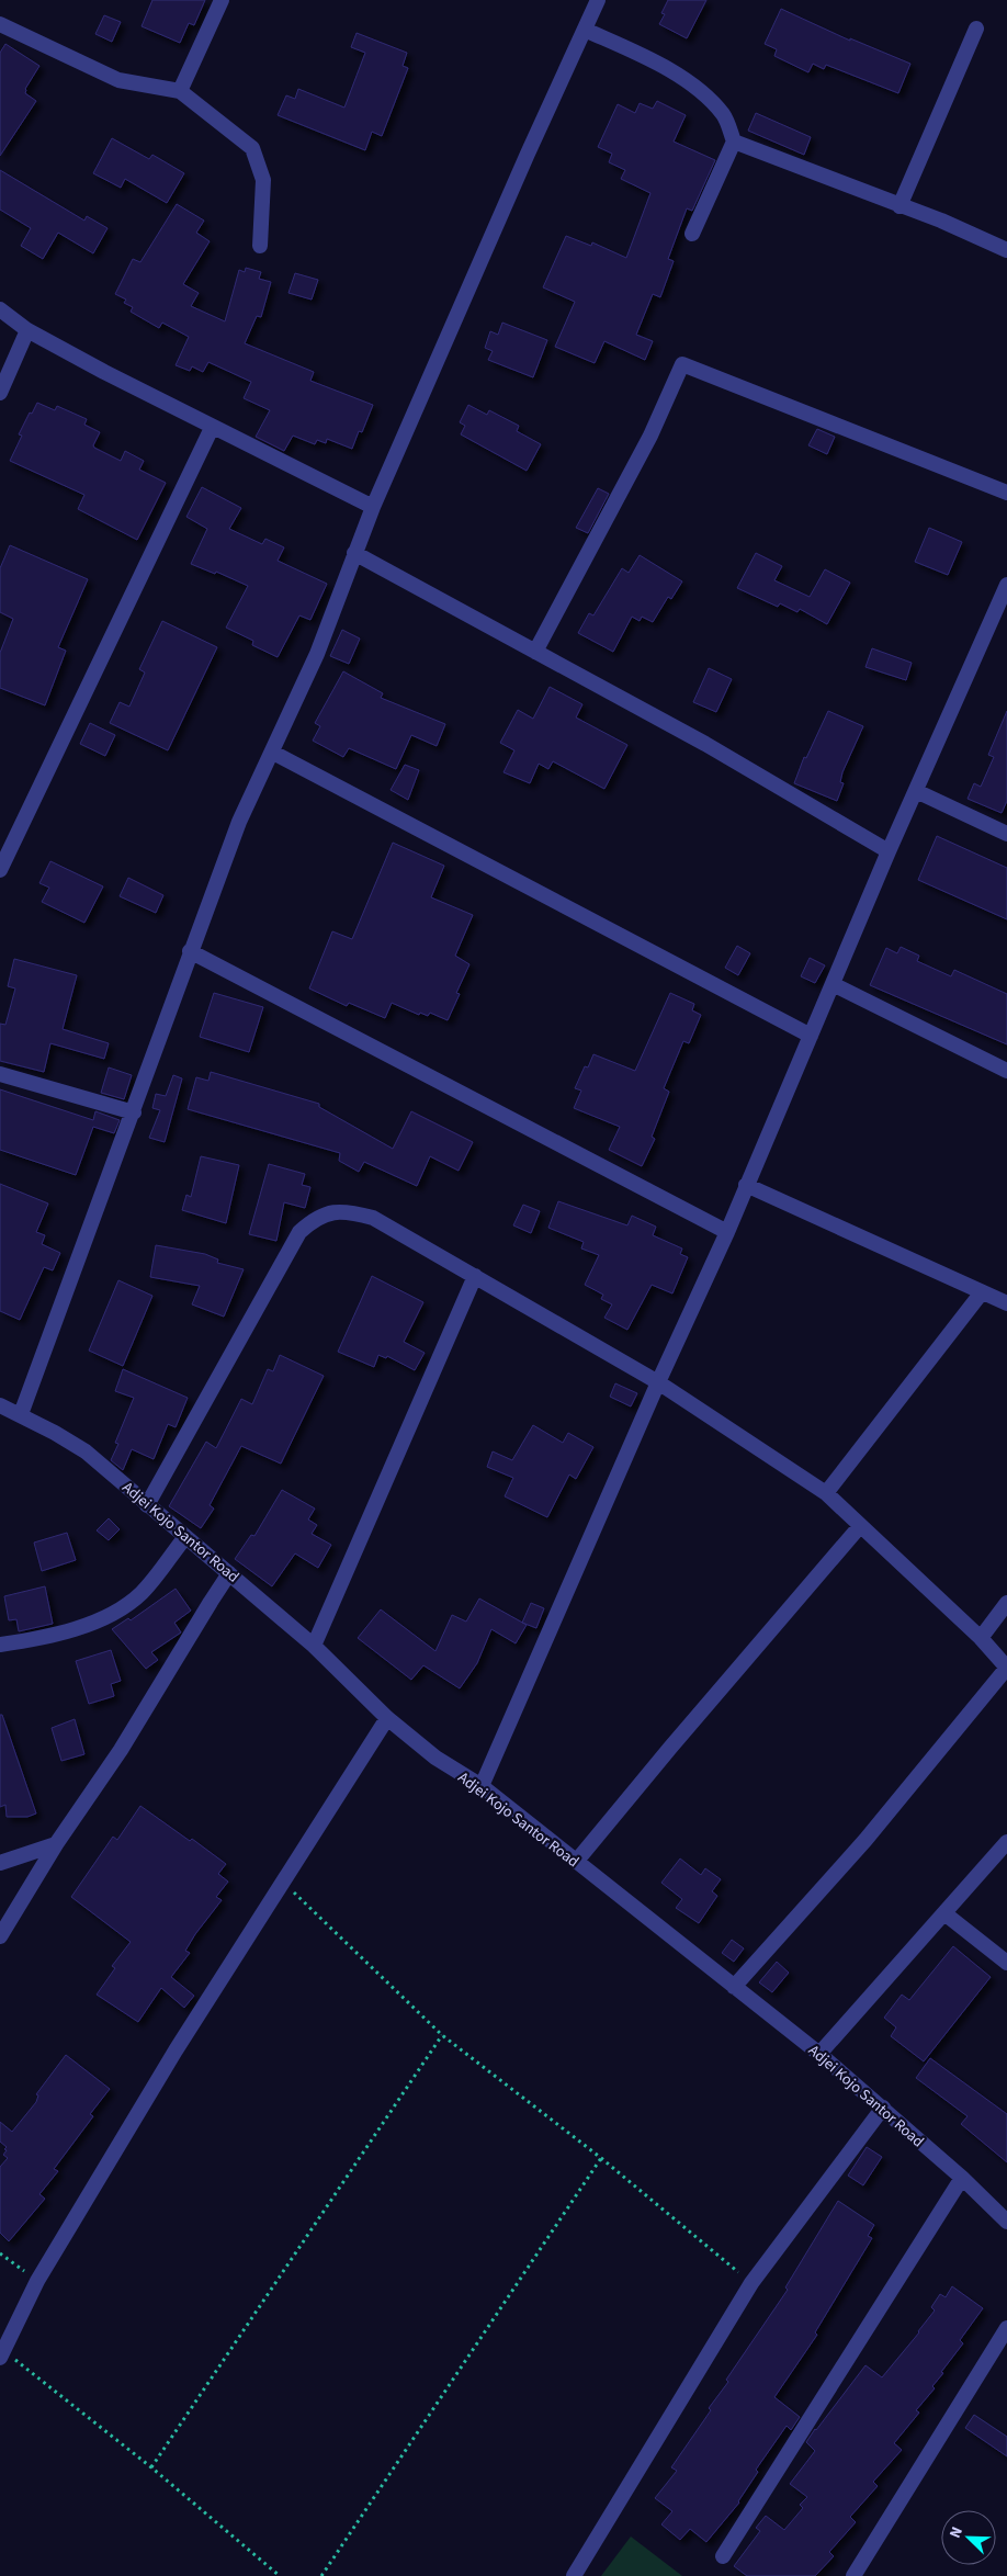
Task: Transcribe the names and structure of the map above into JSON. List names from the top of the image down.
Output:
{
  "streets": {
    "street": ["Adjei Kojo Santor Road"]
  },
  "north": "top left"
}
